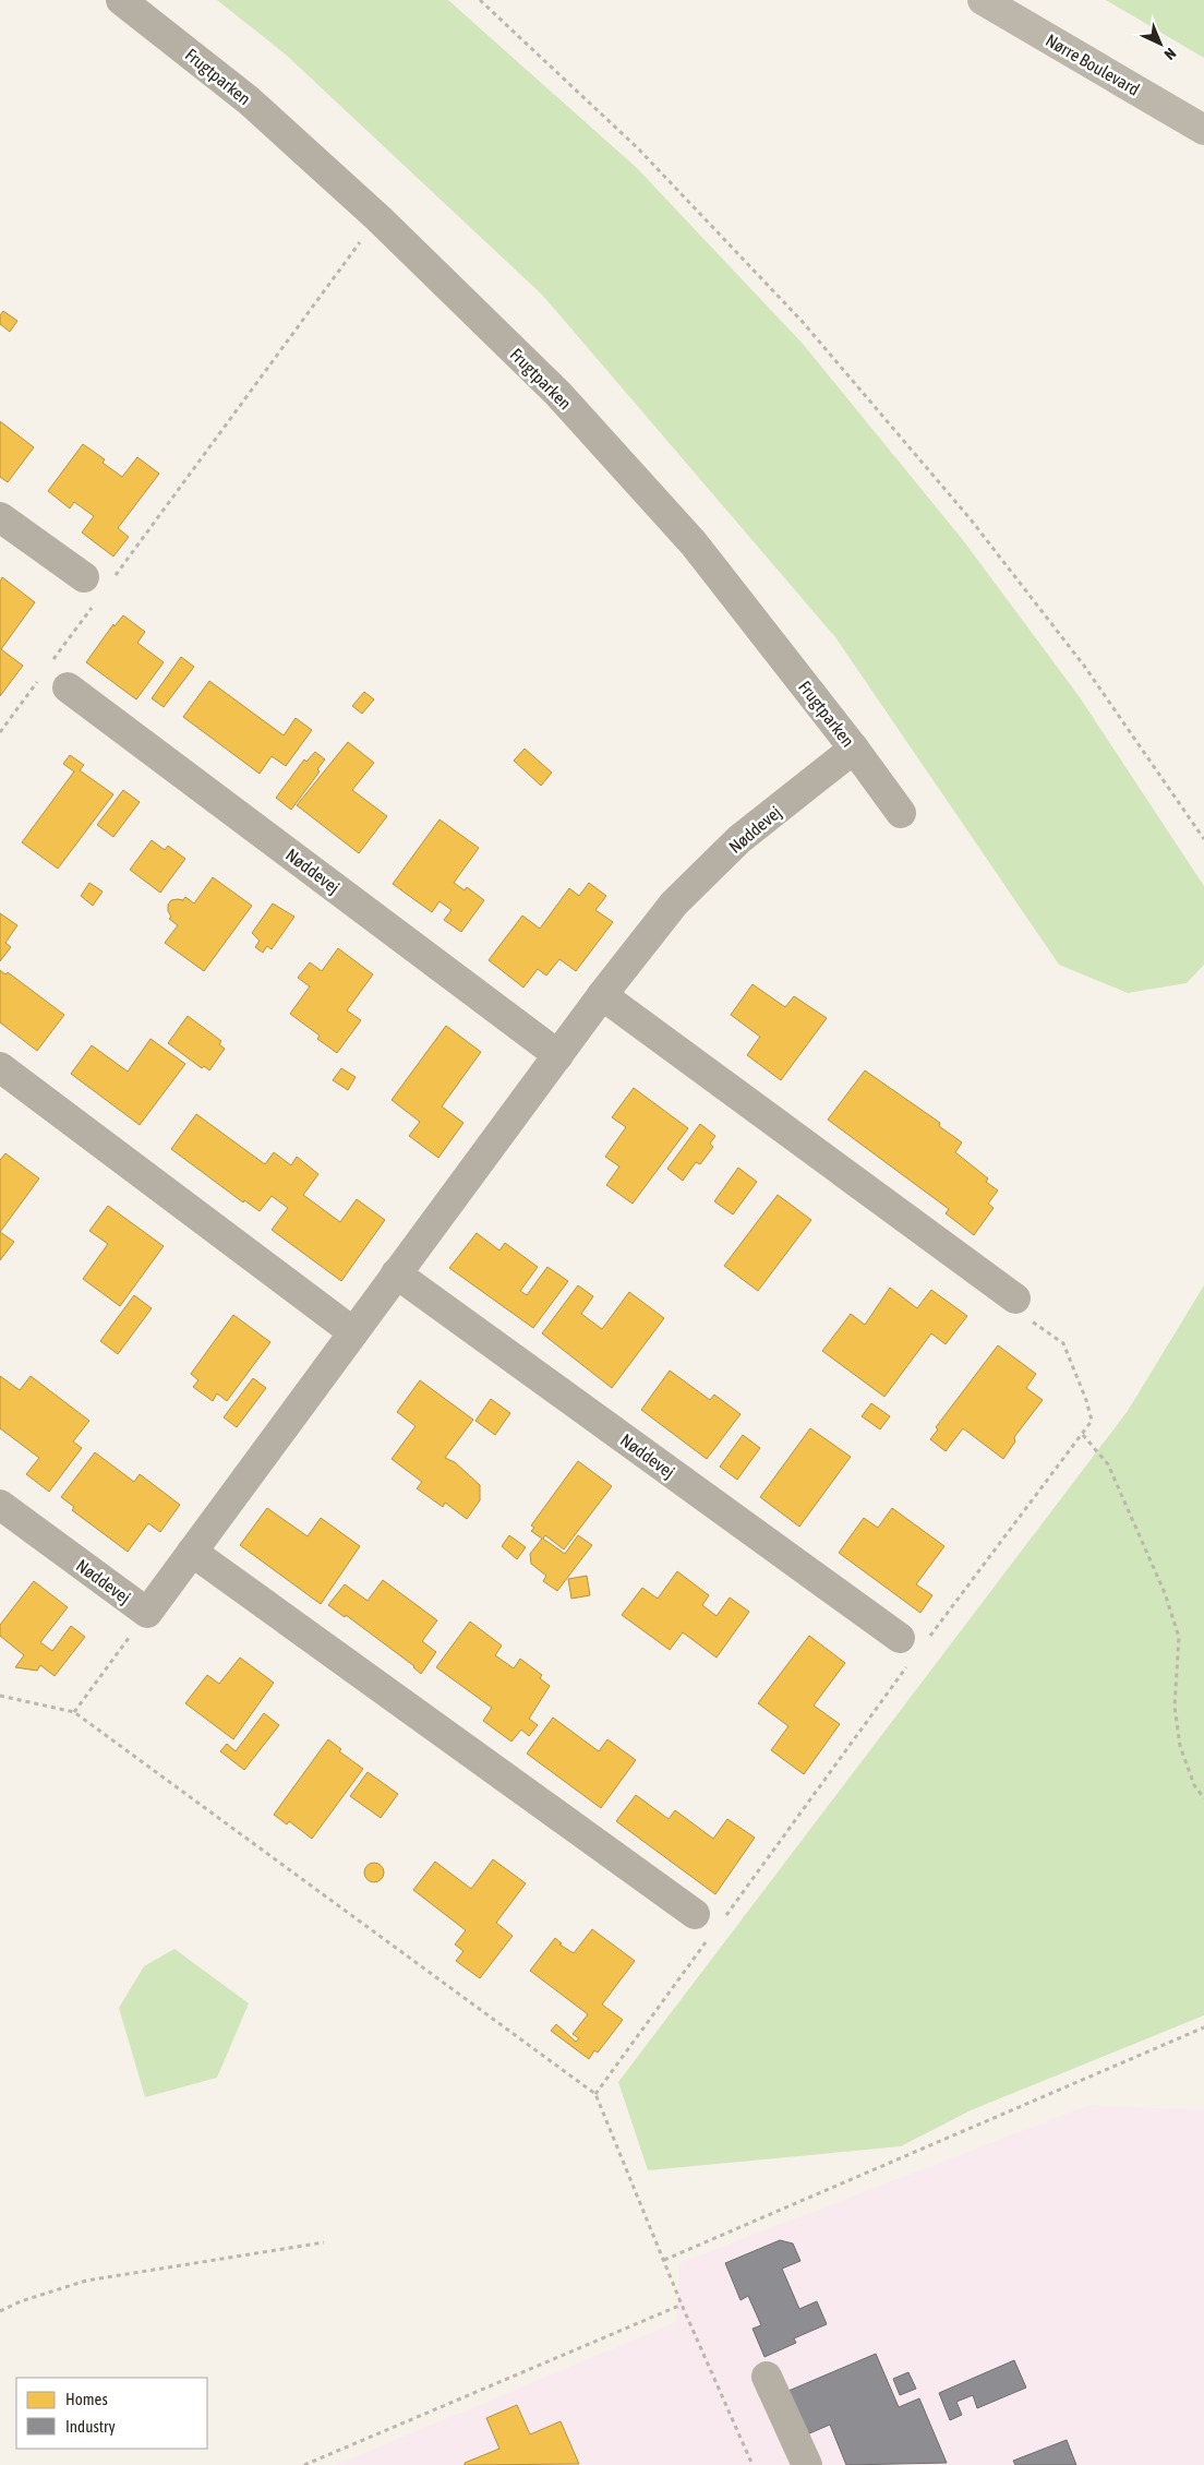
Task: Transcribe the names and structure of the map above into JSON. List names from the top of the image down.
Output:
{
  "streets": {
    "highway": ["Nørre Boulevard"],
    "street": ["Frugtparken", "Nøddevej"]
  },
  "crossings": [
    ["Frugtparken", "Nøddevej"]
  ],
  "legend": ["Homes", "Industry"],
  "north": "bottom right"
}
